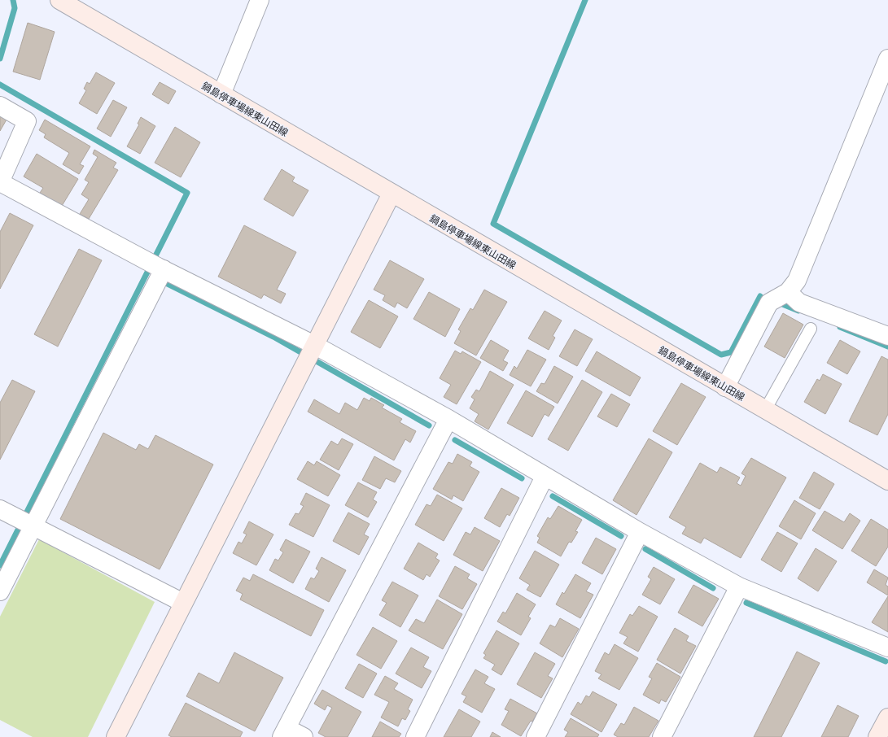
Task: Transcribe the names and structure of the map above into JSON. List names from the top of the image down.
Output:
{
  "streets": {
    "main road": ["鍋島停車場線東山田線"]
  }
}
